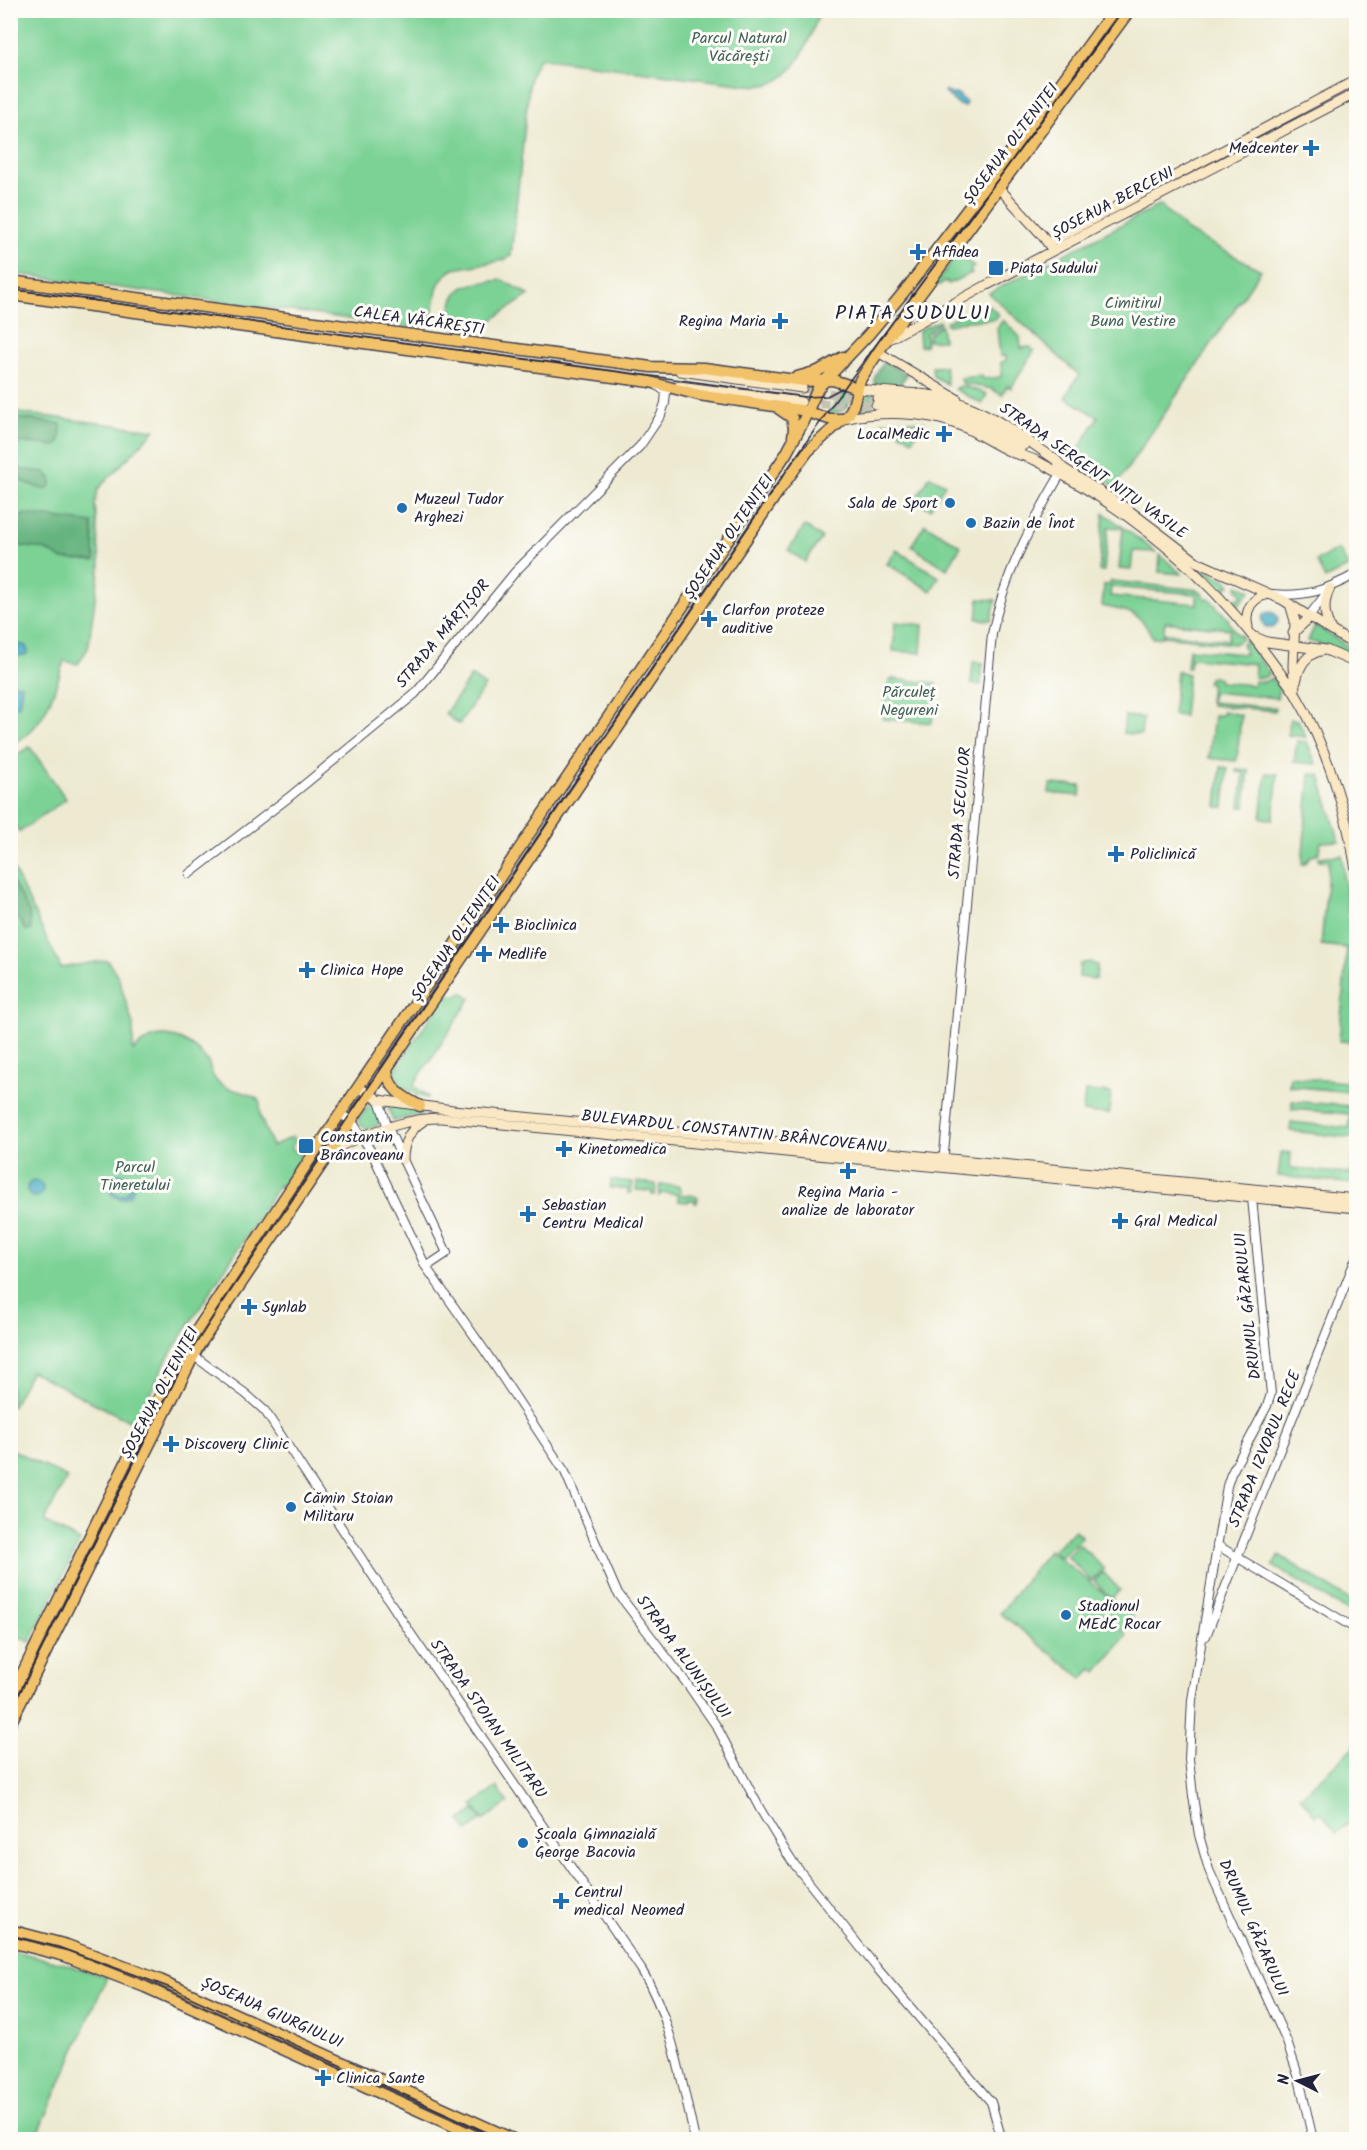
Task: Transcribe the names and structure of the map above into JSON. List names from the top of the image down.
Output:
{
  "streets": {
    "main road": [
      "ȘOSEAUA OLTENIȚEI",
      "ȘOSEAUA BERCENI",
      "CALEA VĂCĂREȘTI",
      "STRADA SERGENT NIȚU VASILE",
      "BULEVARDUL CONSTANTIN BRÂNCOVEANU",
      "ȘOSEAUA GIURGIULUI"
    ],
    "street": [
      "STRADA MĂRȚIȘOR",
      "STRADA SECUILOR",
      "DRUMUL GĂZARULUI",
      "STRADA IZVORUL RECE",
      "STRADA ALUNIȘULUI",
      "STRADA STOIAN MILITARU"
    ]
  },
  "crossings": [
    ["ȘOSEAUA OLTENIȚEI", "ȘOSEAUA BERCENI"],
    ["ȘOSEAUA OLTENIȚEI", "CALEA VĂCĂREȘTI"],
    ["ȘOSEAUA OLTENIȚEI", "STRADA SERGENT NIȚU VASILE"],
    ["ȘOSEAUA OLTENIȚEI", "BULEVARDUL CONSTANTIN BRÂNCOVEANU"],
    ["ȘOSEAUA OLTENIȚEI", "STRADA ALUNIȘULUI"],
    ["ȘOSEAUA OLTENIȚEI", "STRADA STOIAN MILITARU"],
    ["CALEA VĂCĂREȘTI", "STRADA SERGENT NIȚU VASILE"],
    ["STRADA SERGENT NIȚU VASILE", "STRADA SECUILOR"],
    ["STRADA SECUILOR", "BULEVARDUL CONSTANTIN BRÂNCOVEANU"],
    ["BULEVARDUL CONSTANTIN BRÂNCOVEANU", "DRUMUL GĂZARULUI"],
    ["BULEVARDUL CONSTANTIN BRÂNCOVEANU", "STRADA ALUNIȘULUI"],
    ["DRUMUL GĂZARULUI", "STRADA IZVORUL RECE"]
  ],
  "districts": ["PIAȚA SUDULUI"],
  "parks": [
    "Parcul Natural Văcărești",
    "Cimitirul Buna Vestire",
    "Părculeț Negureni",
    "Parcul Tineretului"
  ],
  "places": {
    "health": [
      "Medcenter",
      "Affidea",
      "Regina Maria",
      "LocalMedic",
      "Clarfon proteze auditive",
      "Policlinică",
      "Bioclinica",
      "Medlife",
      "Clinica Hope",
      "Kinetomedica",
      "Regina Maria - analize de laborator",
      "Sebastian Centru Medical",
      "Gral Medical",
      "Synlab",
      "Discovery Clinic",
      "Centrul medical Neomed",
      "Clinica Sante"
    ],
    "transit": ["Piața Sudului", "Constantin Brâncoveanu"],
    "other": [
      "Sala de Sport",
      "Muzeul Tudor Arghezi",
      "Bazin de Înot",
      "Cămin Stoian Militaru",
      "Stadionul MEdC Rocar",
      "Școala Gimnazială George Bacovia"
    ]
  },
  "north": "left"
}
